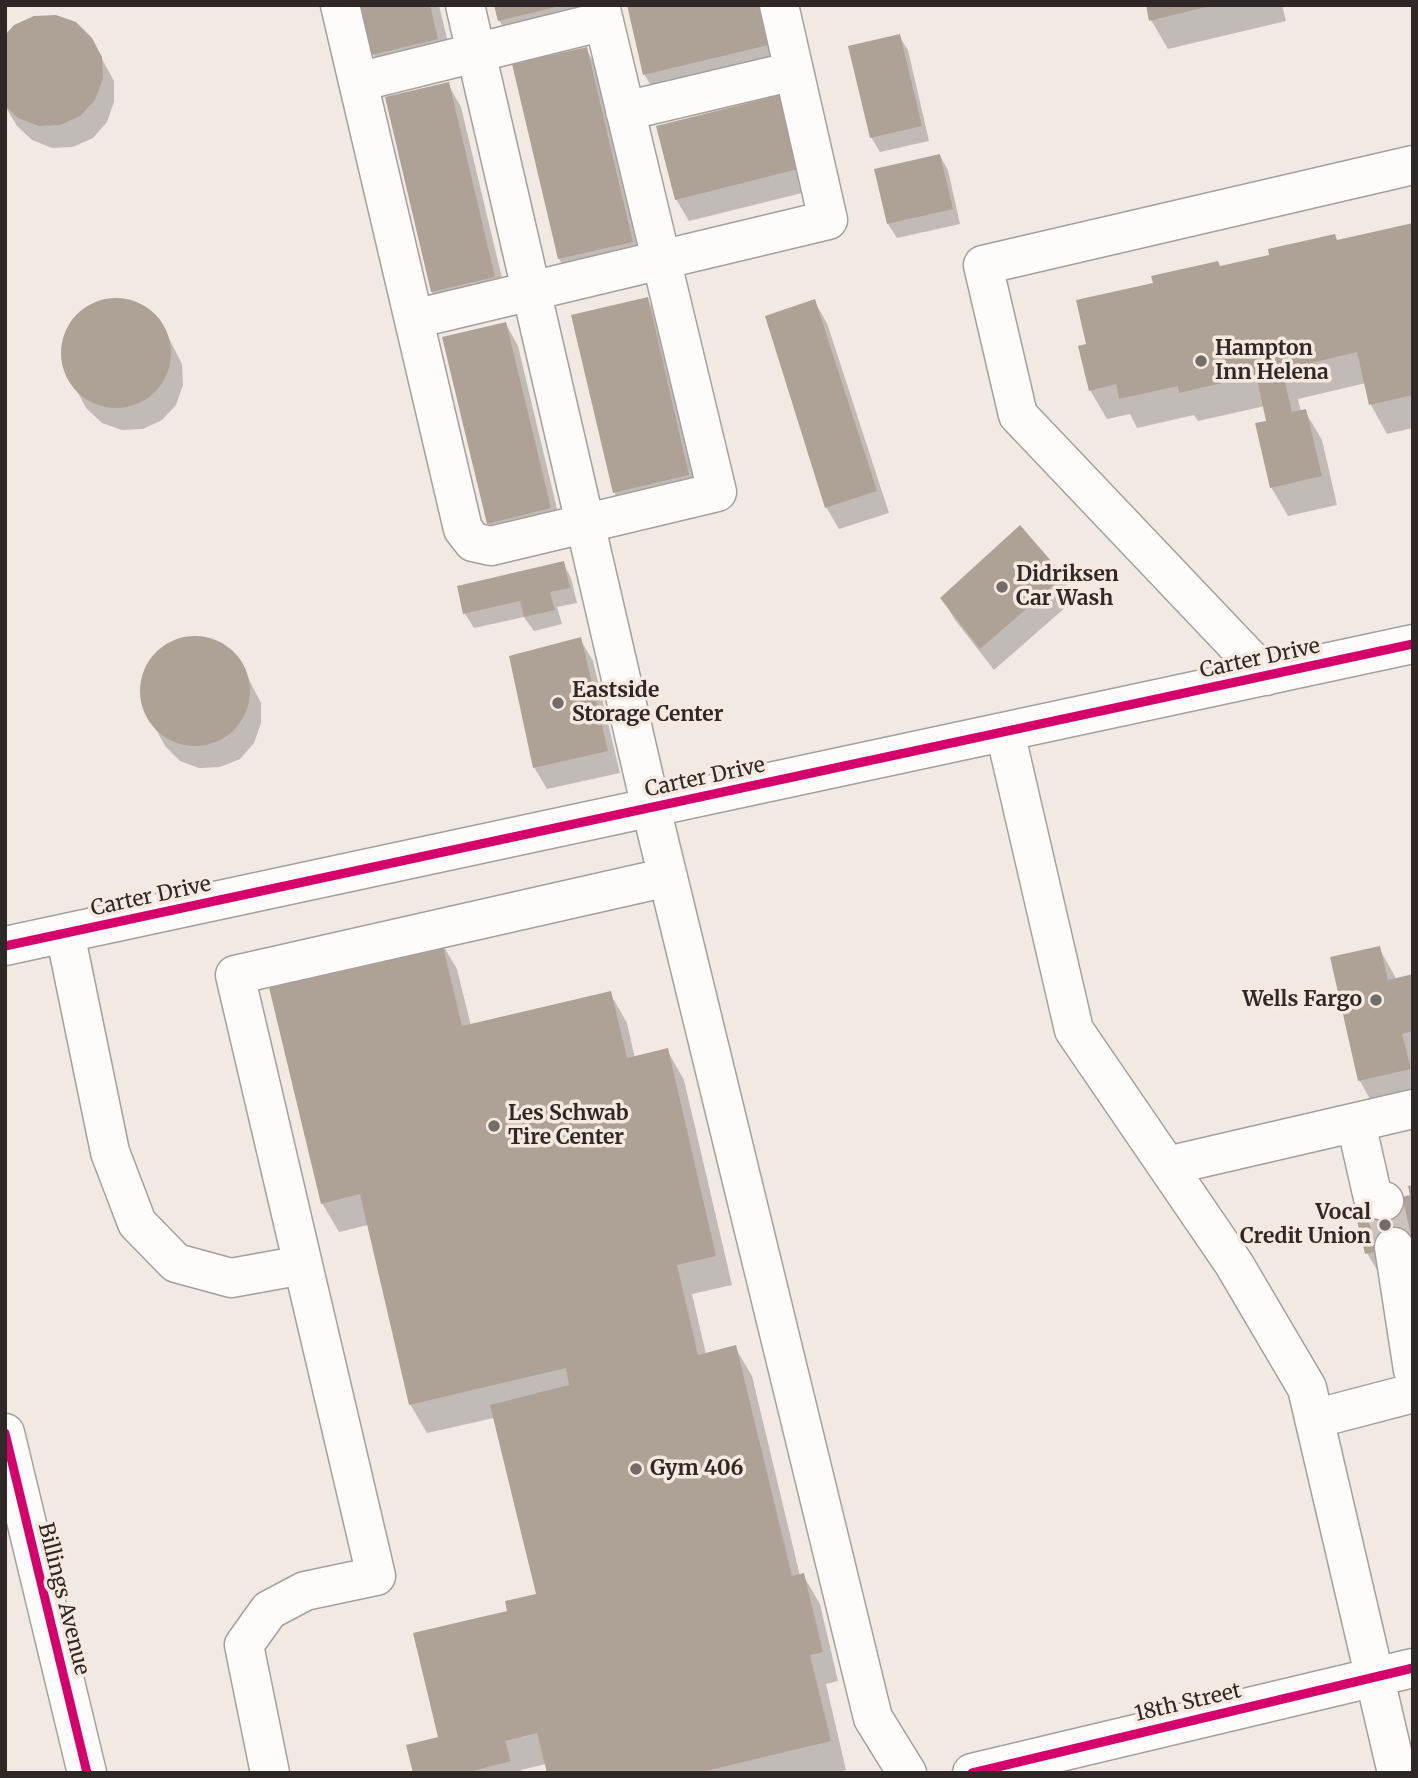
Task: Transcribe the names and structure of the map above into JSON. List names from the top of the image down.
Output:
{
  "streets": {
    "street": ["Carter Drive", "Billings Avenue", "18th Street"]
  },
  "places": [
    "Hampton Inn Helena",
    "Didriksen Car Wash",
    "Eastside Storage Center",
    "Wells Fargo",
    "Les Schwab Tire Center",
    "Vocal Credit Union",
    "Gym 406"
  ]
}
